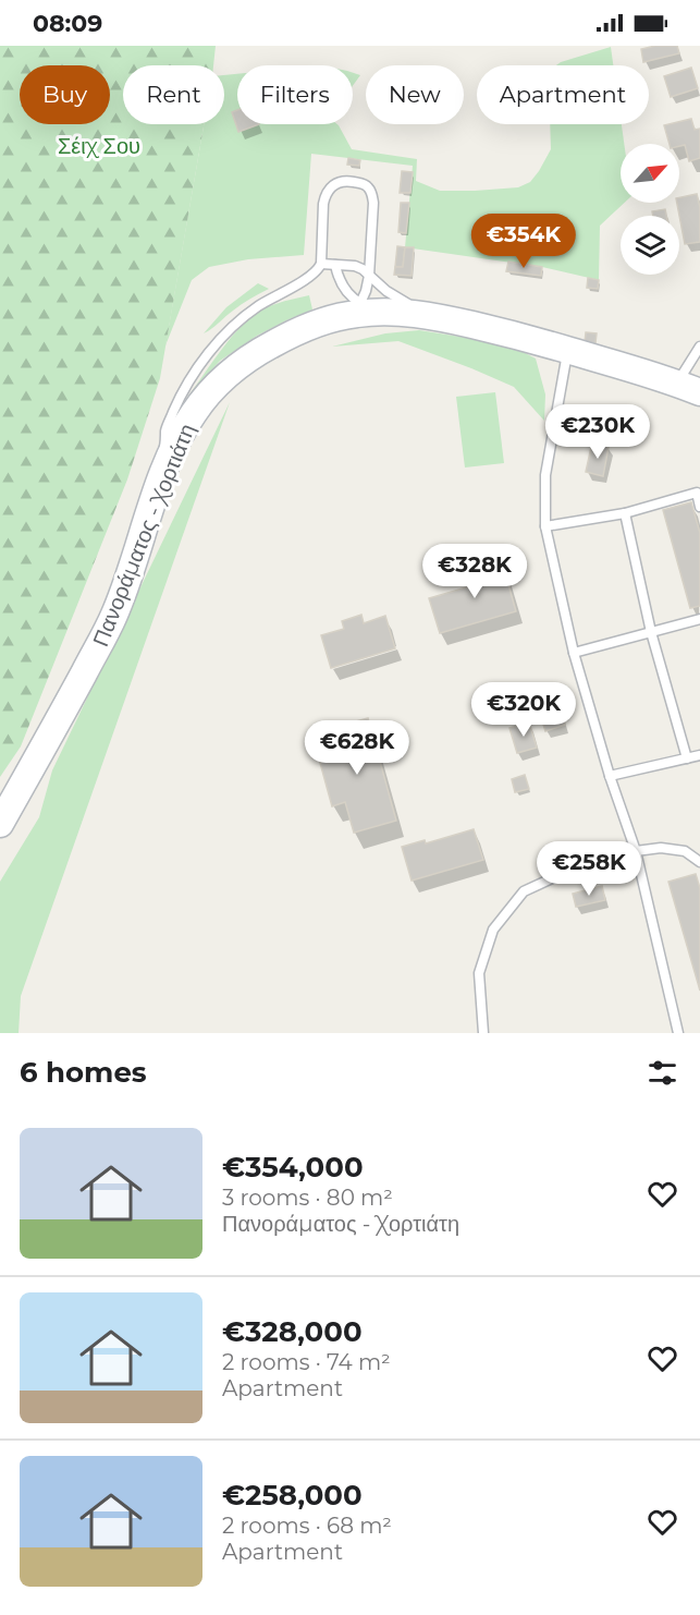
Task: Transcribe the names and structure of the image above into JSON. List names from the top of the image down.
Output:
{
  "streets": {
    "main road": ["Πανοράματος - Χορτιάτη"]
  },
  "parks": ["Σέιχ Σου"],
  "north": "top right",
  "page": {
    "status": "08:09",
    "chip": [
      "Buy",
      "Rent",
      "Filters",
      "New",
      "Apartment"
    ],
    "price": [
      "€354K",
      "€230K",
      "€328K",
      "€320K",
      "€628K",
      "€258K"
    ],
    "heading": "6 homes",
    "list": [
      {
        "name": "€354,000",
        "note": "3 rooms · 80 m² · Πανοράματος - Χορτιάτη"
      },
      {
        "name": "€328,000",
        "note": "2 rooms · 74 m² · Apartment"
      },
      {
        "name": "€258,000",
        "note": "2 rooms · 68 m² · Apartment"
      }
    ]
  }
}
